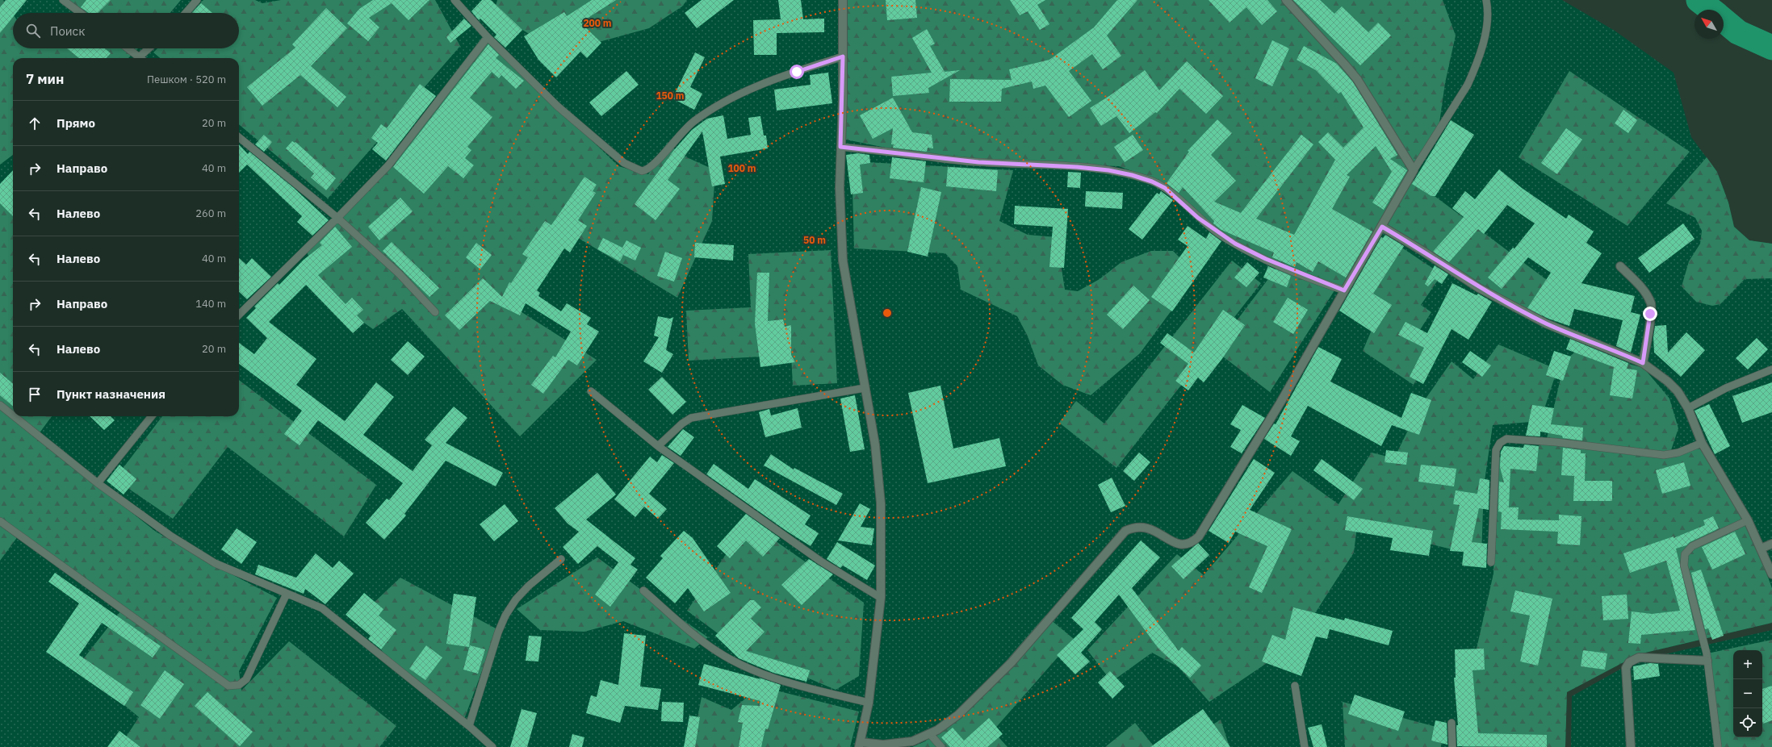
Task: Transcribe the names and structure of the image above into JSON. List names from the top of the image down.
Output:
{
  "north": "top left",
  "page": {
    "search": "Поиск",
    "heading": ["7 мин", "Пешком · 520 m"],
    "list": [
      ["Прямо", "20 m"],
      ["Направо", "40 m"],
      ["Налево", "260 m"],
      ["Налево", "40 m"],
      ["Направо", "140 m"],
      ["Налево", "20 m"],
      "Пункт назначения"
    ],
    "map_buttons": ["+", "−"]
  },
  "rings": [
    "200 m",
    "150 m",
    "100 m",
    "50 m"
  ]
}
